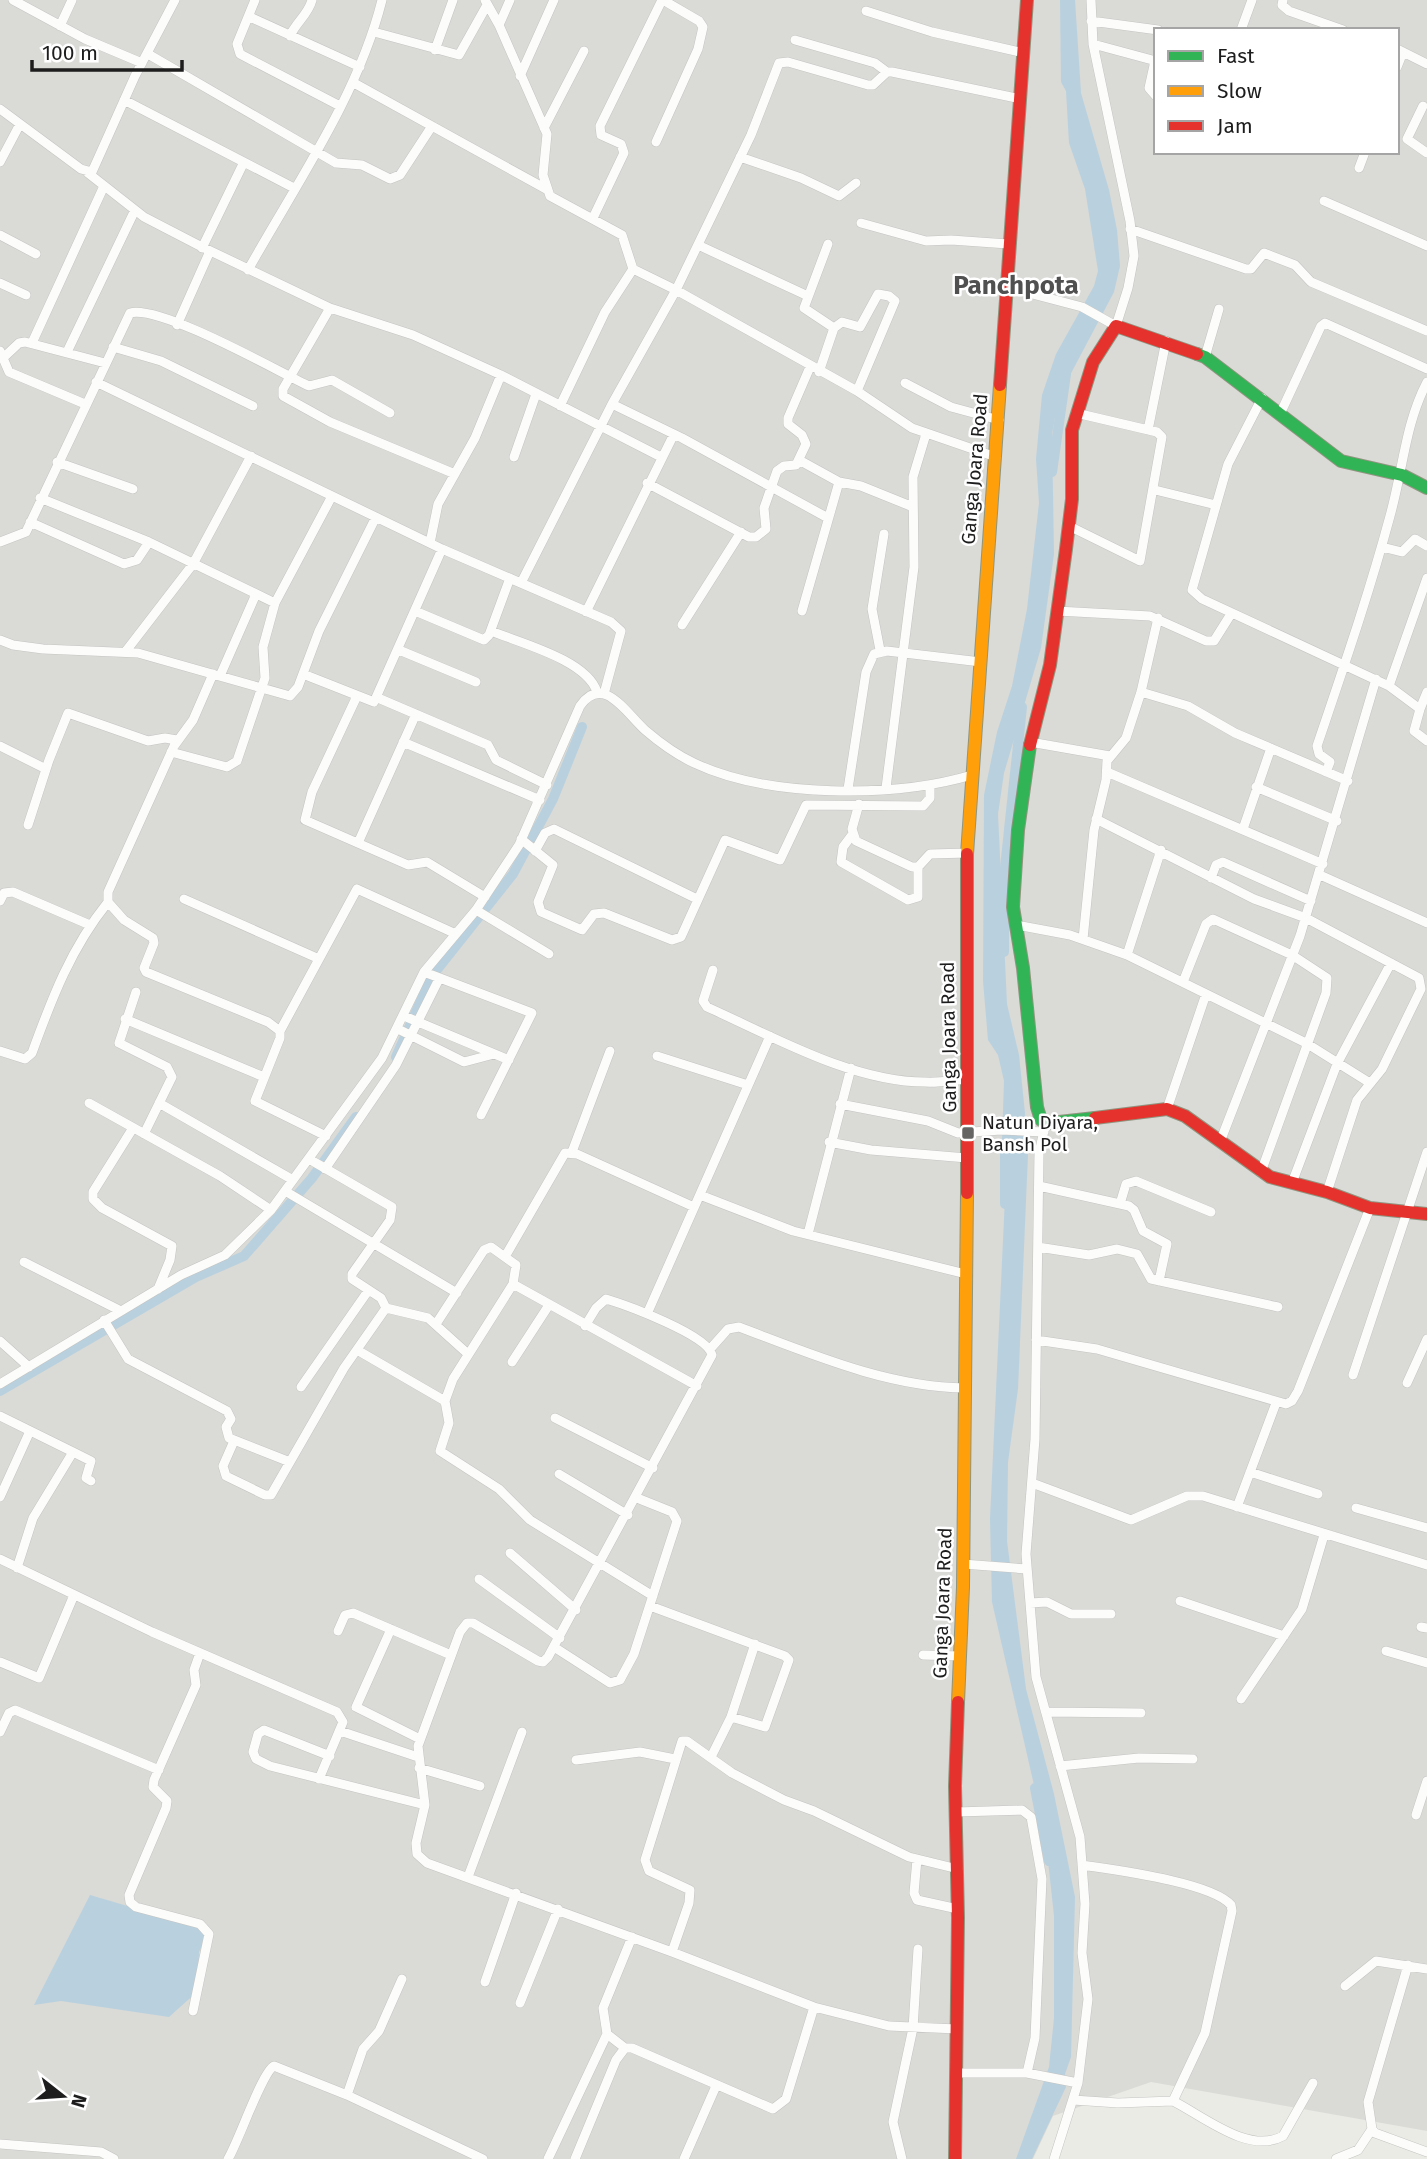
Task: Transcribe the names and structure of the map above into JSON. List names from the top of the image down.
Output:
{
  "streets": {
    "main road": ["Ganga Joara Road"]
  },
  "districts": ["Panchpota"],
  "places": {
    "transit": ["Natun Diyara, Bansh Pol"]
  },
  "legend": ["Fast", "Slow", "Jam"],
  "scale_bar": "100 m",
  "north": "right"
}
